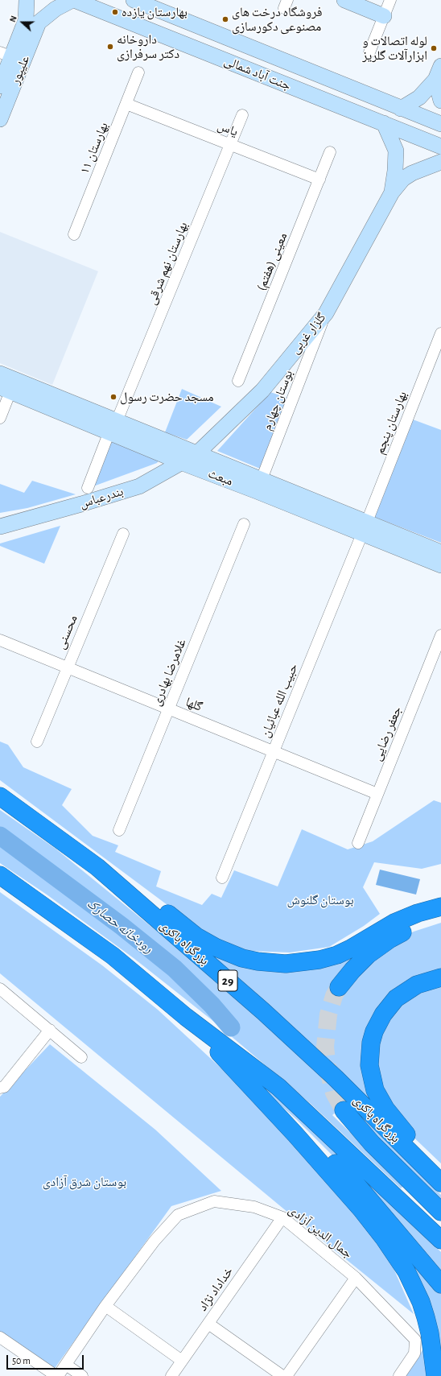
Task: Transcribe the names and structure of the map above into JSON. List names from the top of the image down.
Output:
{
  "streets": {
    "highway": ["بزرگراه باکری", "29"],
    "street": [
      "علیپور",
      "جنت آباد شمالی",
      "یاس",
      "بهارستان ۱۱",
      "معینی (هفتم)",
      "بهارستان نهم شرقی",
      "گلزار غربی",
      "بوستان چهارم",
      "بهارستان پنجم",
      "مبعث",
      "بندرعباس",
      "محسنی",
      "غلامرضا بهادری",
      "حبیب الله عبائیان",
      "گلها",
      "جعفر رضایی",
      "جمال الدین آزادی",
      "خداداد نژاد"
    ]
  },
  "crossings": [
    ["علیپور", "جنت آباد شمالی"],
    ["جنت آباد شمالی", "گلزار غربی"],
    ["یاس", "بهارستان ۱۱"],
    ["یاس", "معینی (هفتم)"],
    ["یاس", "بهارستان نهم شرقی"],
    ["بهارستان نهم شرقی", "مبعث"],
    ["گلزار غربی", "بوستان چهارم"],
    ["گلزار غربی", "مبعث"],
    ["گلزار غربی", "بندرعباس"],
    ["بوستان چهارم", "مبعث"],
    ["بهارستان پنجم", "مبعث"],
    ["بهارستان پنجم", "حبیب الله عبائیان"],
    ["مبعث", "بندرعباس"],
    ["مبعث", "حبیب الله عبائیان"],
    ["محسنی", "گلها"],
    ["غلامرضا بهادری", "گلها"],
    ["حبیب الله عبائیان", "گلها"],
    ["گلها", "جعفر رضایی"],
    ["جمال الدین آزادی", "خداداد نژاد"]
  ],
  "water": ["رودخانه حصارک"],
  "parks": ["بوستان گلنوش", "بوستان شرق آزادی"],
  "places": [
    "بهارستان یازده",
    "فروشگاه درخت های مصنوعی دکورسازی",
    "داروخانه دکتر سرفرازی",
    "لوله اتصالات و ابزارآلات گلریز",
    "مسجد حضرت رسول"
  ],
  "scale_bar": "50 m",
  "north": "left"
}
